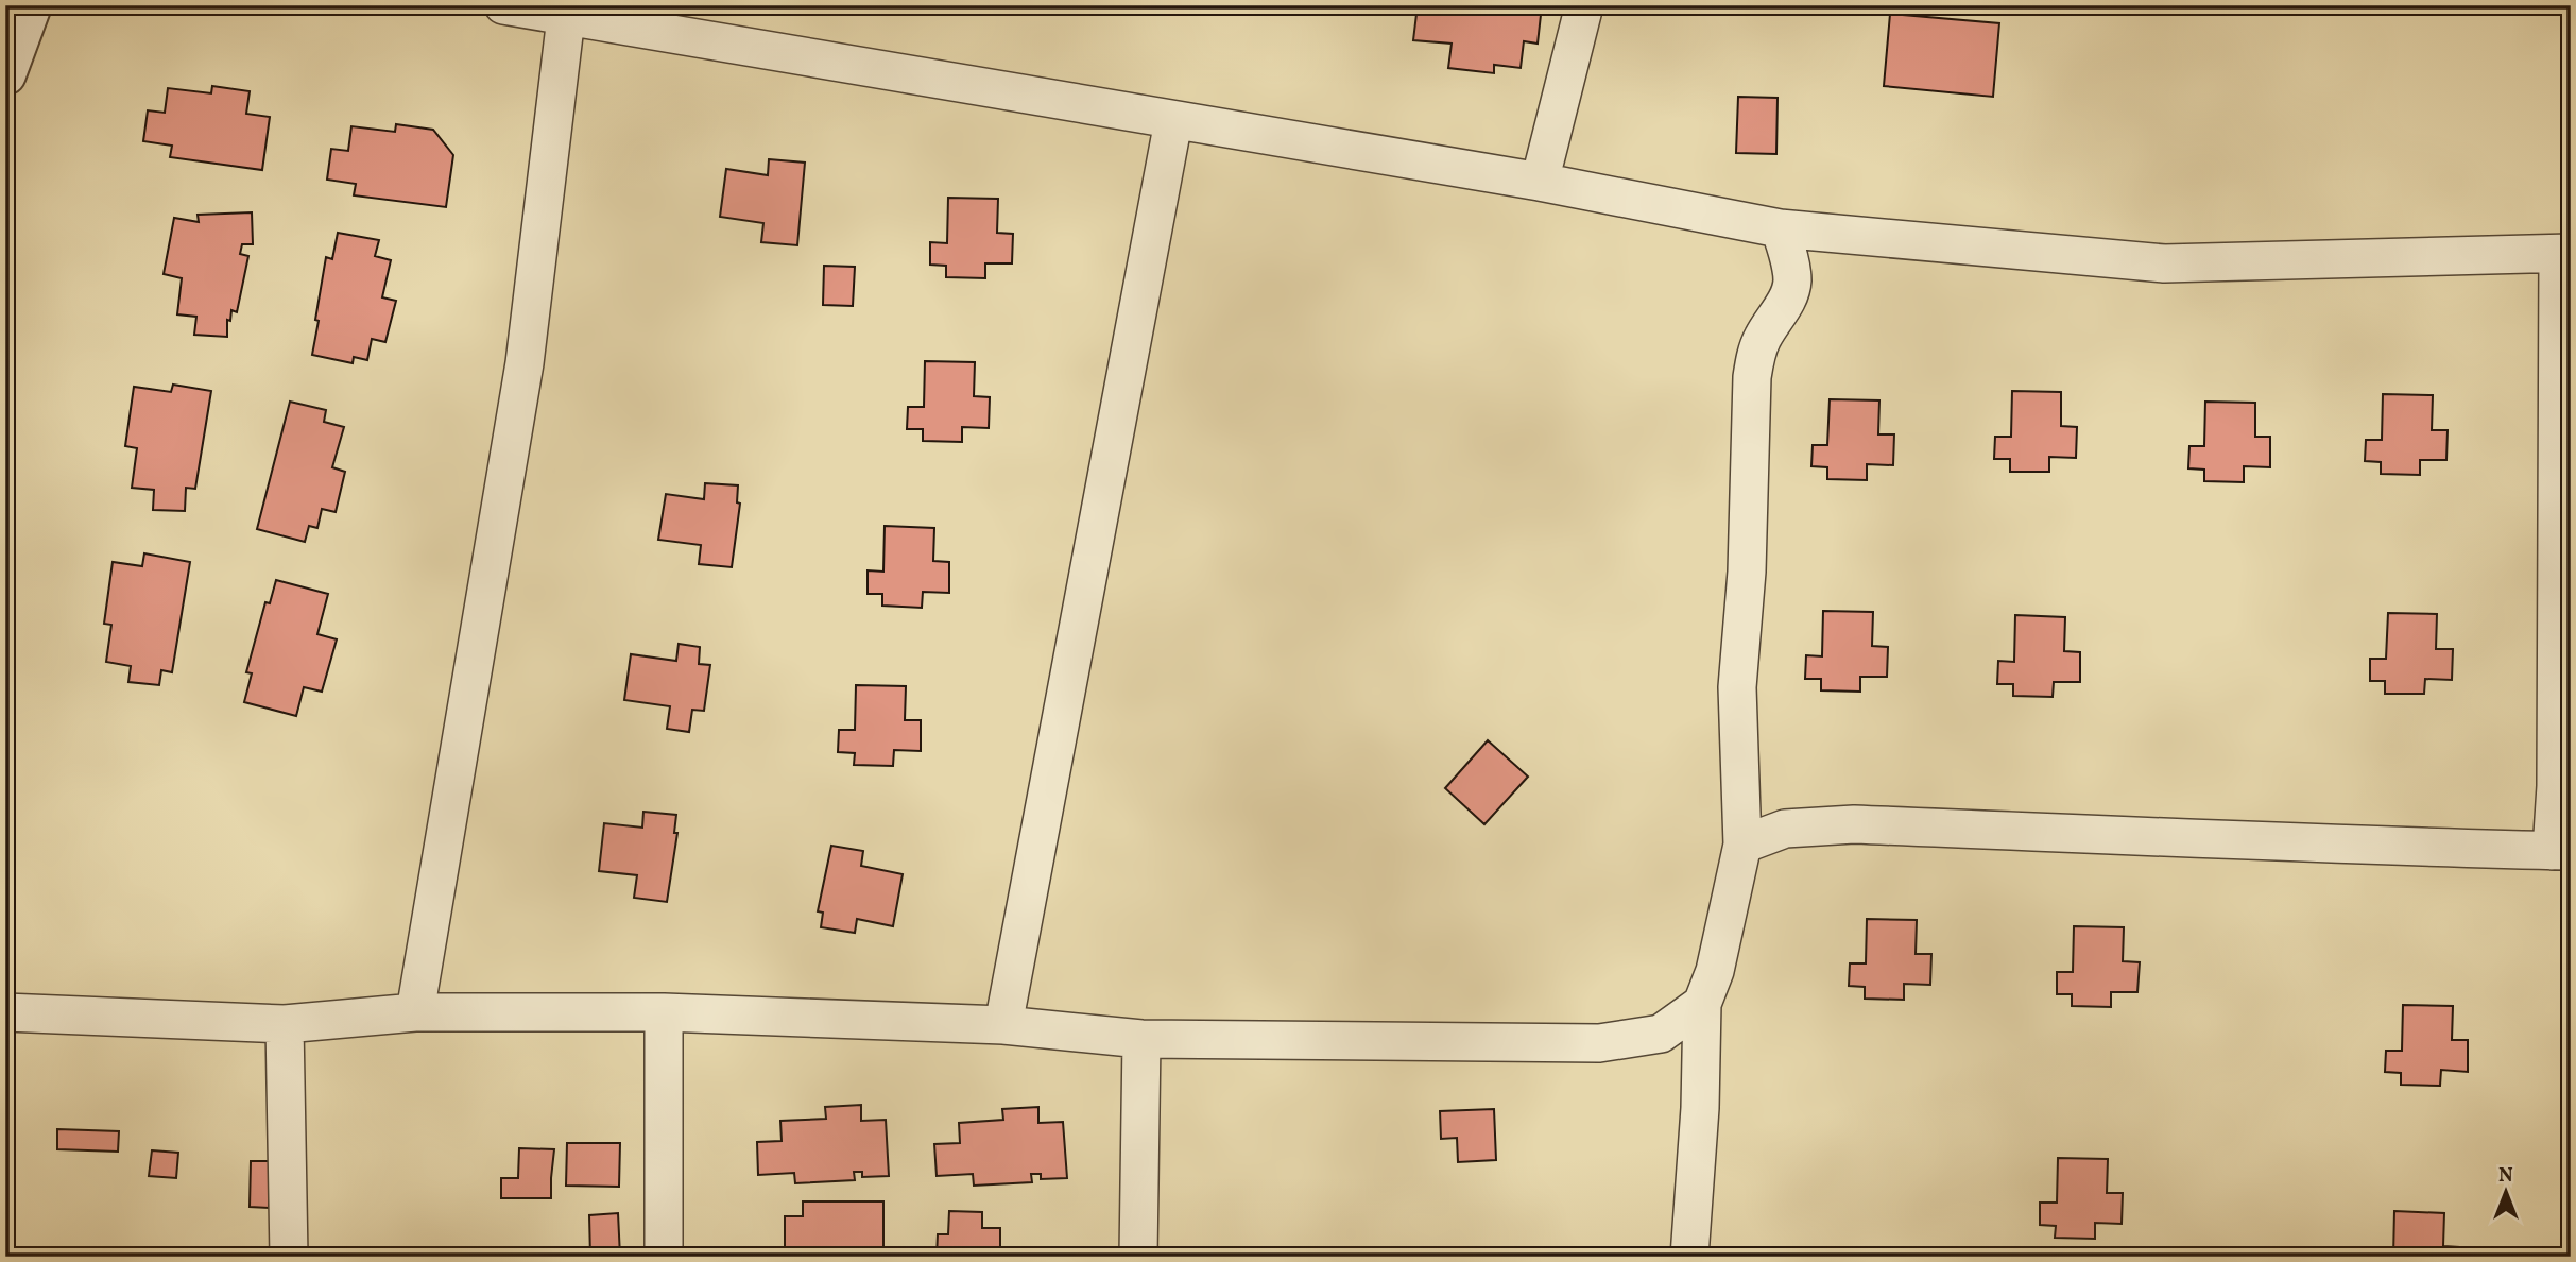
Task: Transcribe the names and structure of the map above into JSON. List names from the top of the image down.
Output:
{
  "north": "top"
}
